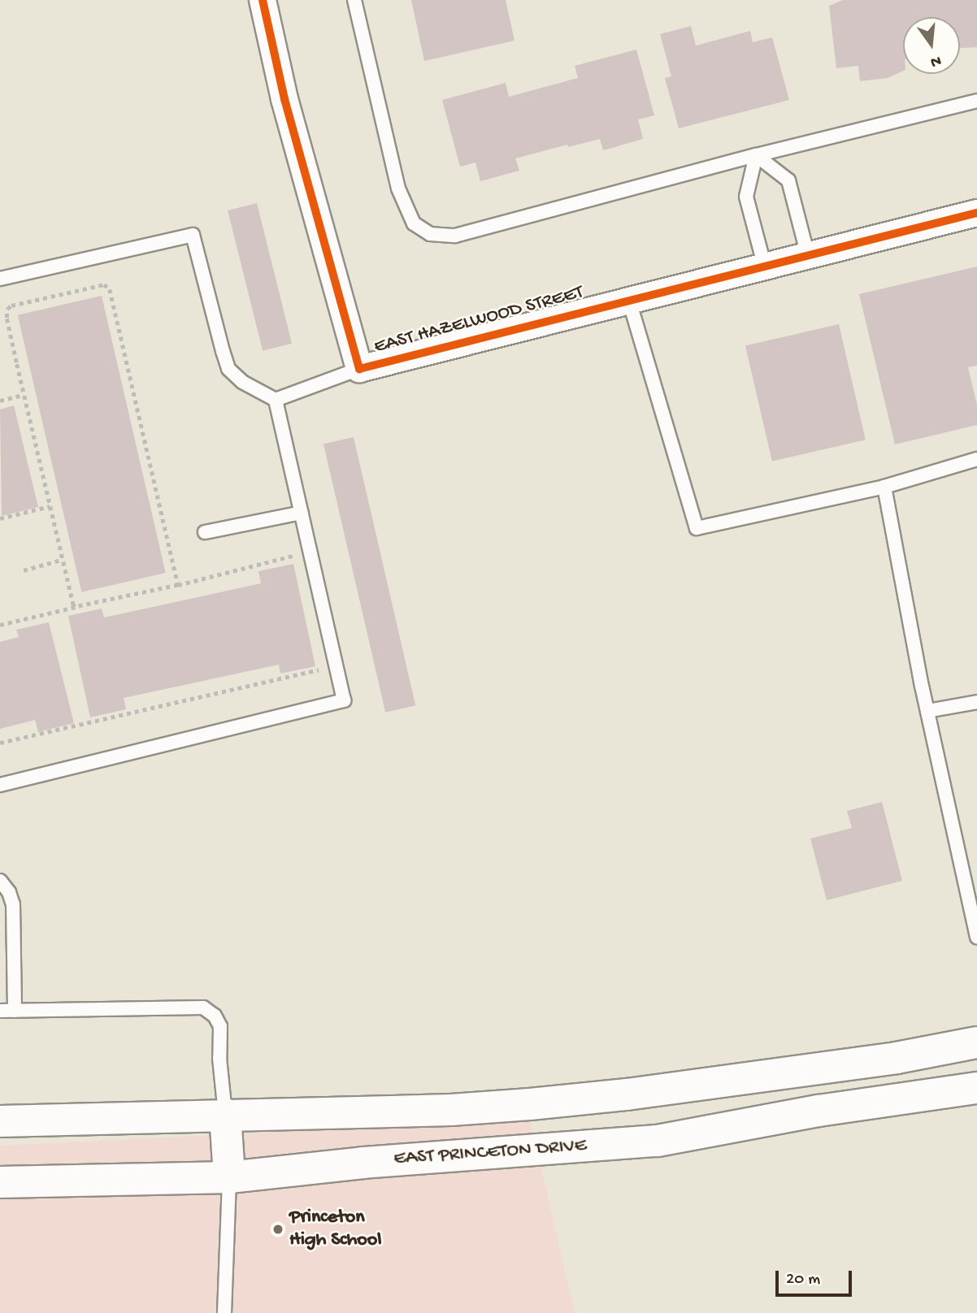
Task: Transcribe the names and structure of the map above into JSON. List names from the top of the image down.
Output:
{
  "streets": {
    "highway": ["EAST PRINCETON DRIVE"],
    "street": ["EAST HAZELWOOD STREET"]
  },
  "places": ["Princeton High School"],
  "scale_bar": "20 m",
  "north": "bottom"
}
